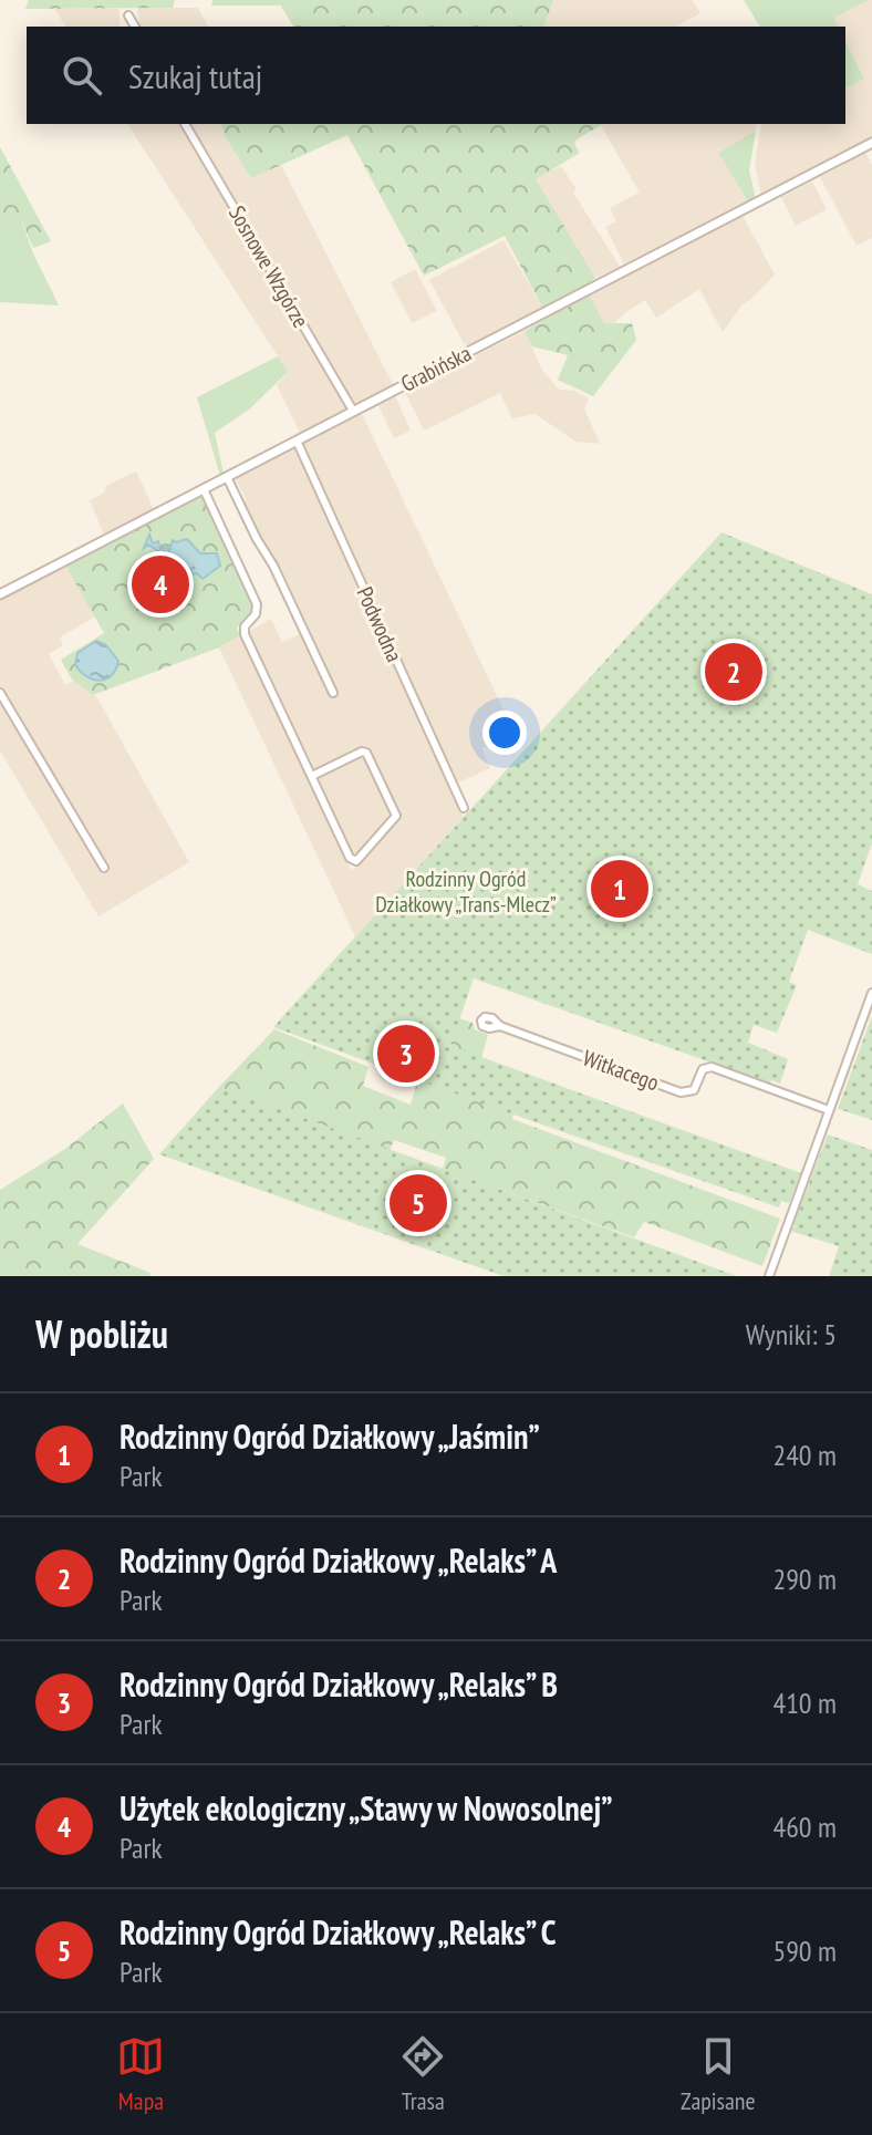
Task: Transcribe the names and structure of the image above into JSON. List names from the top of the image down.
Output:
{
  "streets": {
    "street": [
      "Sosnowe Wzgórze",
      "Grabińska",
      "Podwodna",
      "Witkacego"
    ]
  },
  "crossings": [
    ["Sosnowe Wzgórze", "Grabińska"],
    ["Grabińska", "Podwodna"]
  ],
  "parks": ["Rodzinny Ogród Działkowy „Trans-Mlecz”"],
  "page": {
    "search": "Szukaj tutaj",
    "pins": [
      "4",
      "2",
      "1",
      "3",
      "5"
    ],
    "heading": ["W pobliżu", "Wyniki: 5"],
    "list": [
      {
        "mark": "1",
        "name": "Rodzinny Ogród Działkowy „Jaśmin”",
        "note": "Park",
        "value": "240 m"
      },
      {
        "mark": "2",
        "name": "Rodzinny Ogród Działkowy „Relaks” A",
        "note": "Park",
        "value": "290 m"
      },
      {
        "mark": "3",
        "name": "Rodzinny Ogród Działkowy „Relaks” B",
        "note": "Park",
        "value": "410 m"
      },
      {
        "mark": "4",
        "name": "Użytek ekologiczny „Stawy w Nowosolnej”",
        "note": "Park",
        "value": "460 m"
      },
      {
        "mark": "5",
        "name": "Rodzinny Ogród Działkowy „Relaks” C",
        "note": "Park",
        "value": "590 m"
      }
    ],
    "nav": ["Mapa", "Trasa", "Zapisane"]
  }
}
